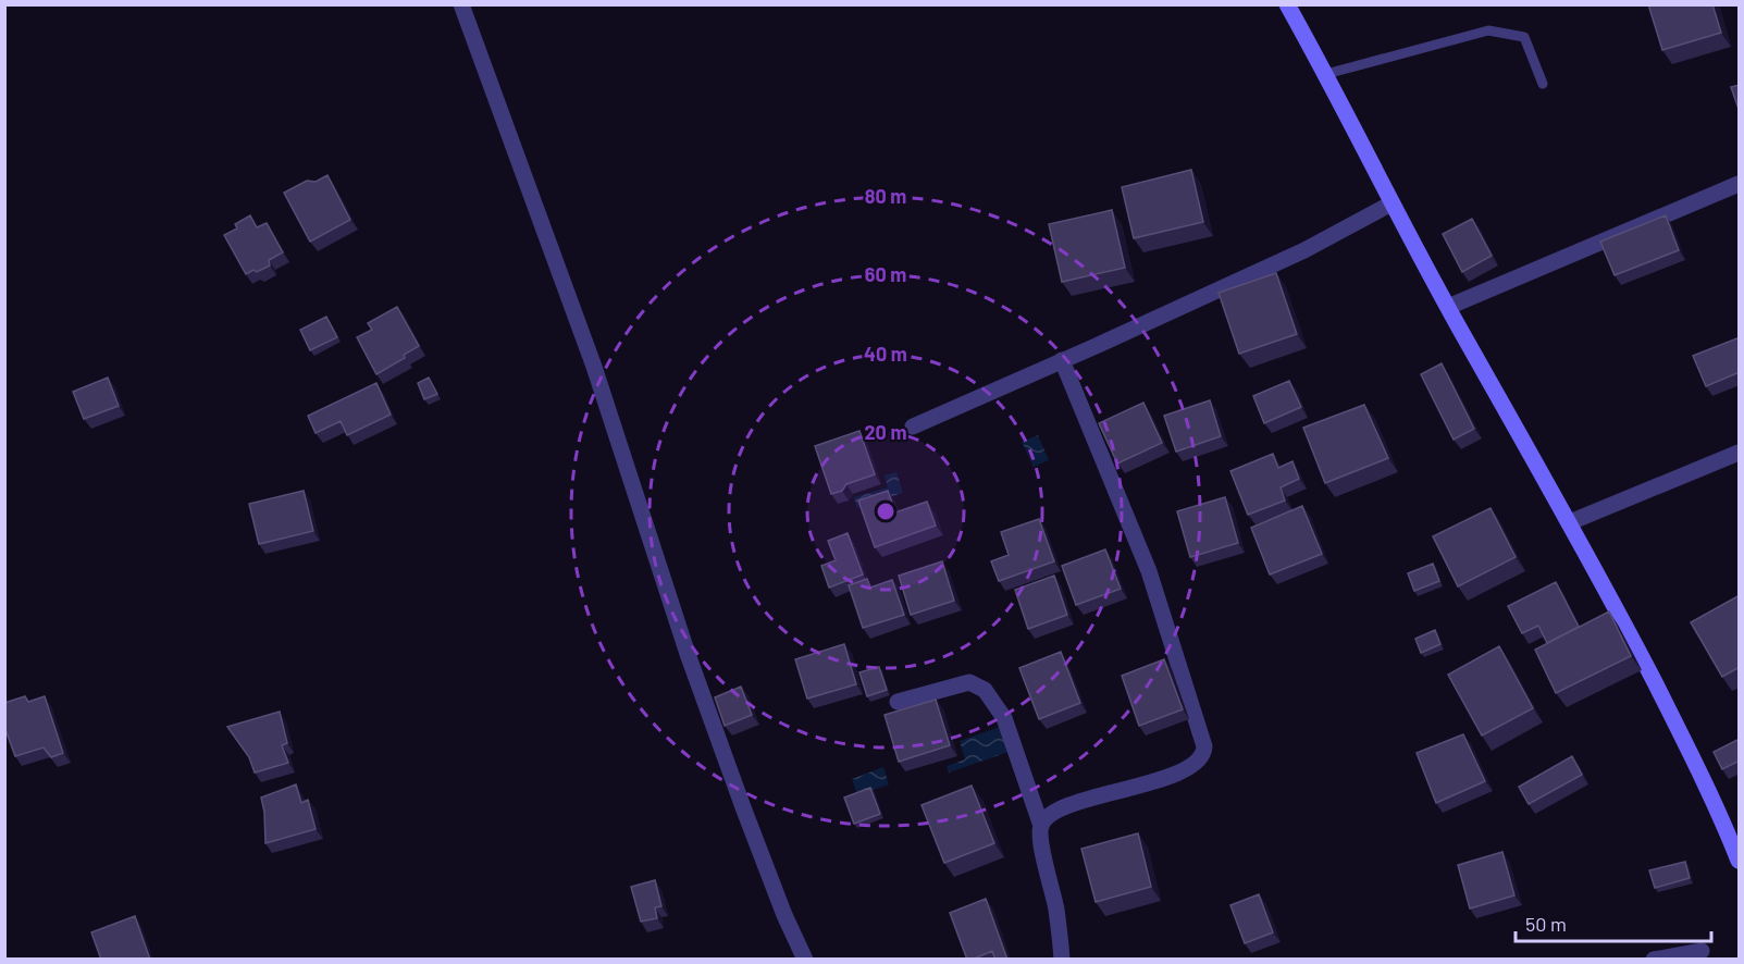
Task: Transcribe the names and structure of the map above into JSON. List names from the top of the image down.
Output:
{
  "scale_bar": "50 m",
  "rings": [
    "80 m",
    "60 m",
    "40 m",
    "20 m"
  ]
}
